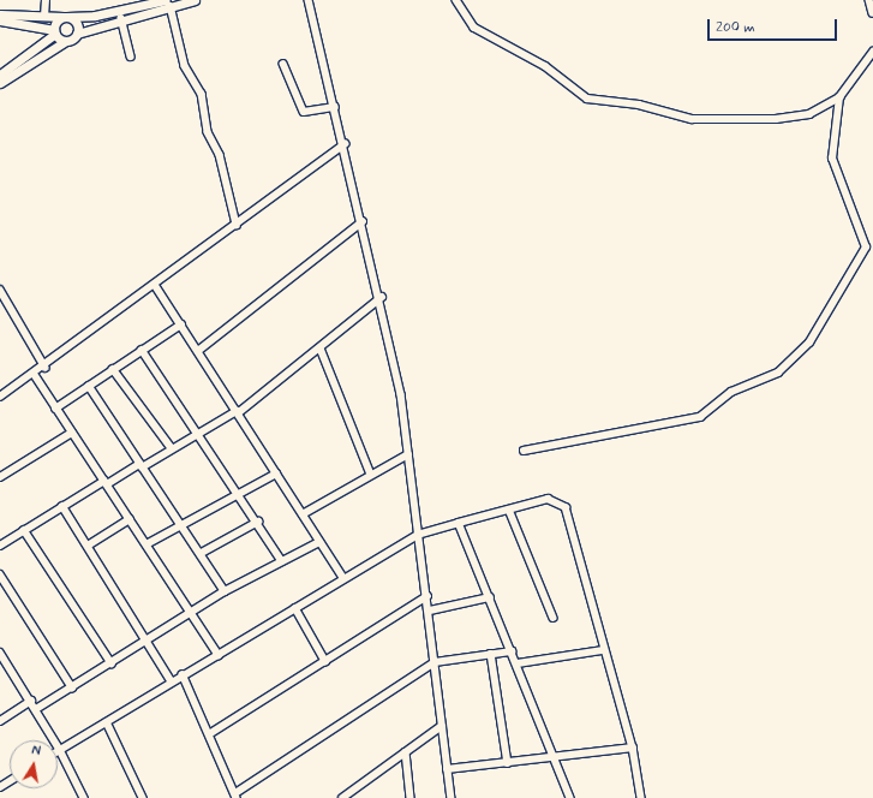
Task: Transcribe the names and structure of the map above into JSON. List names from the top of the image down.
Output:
{
  "scale_bar": "200 m",
  "north": "top"
}
